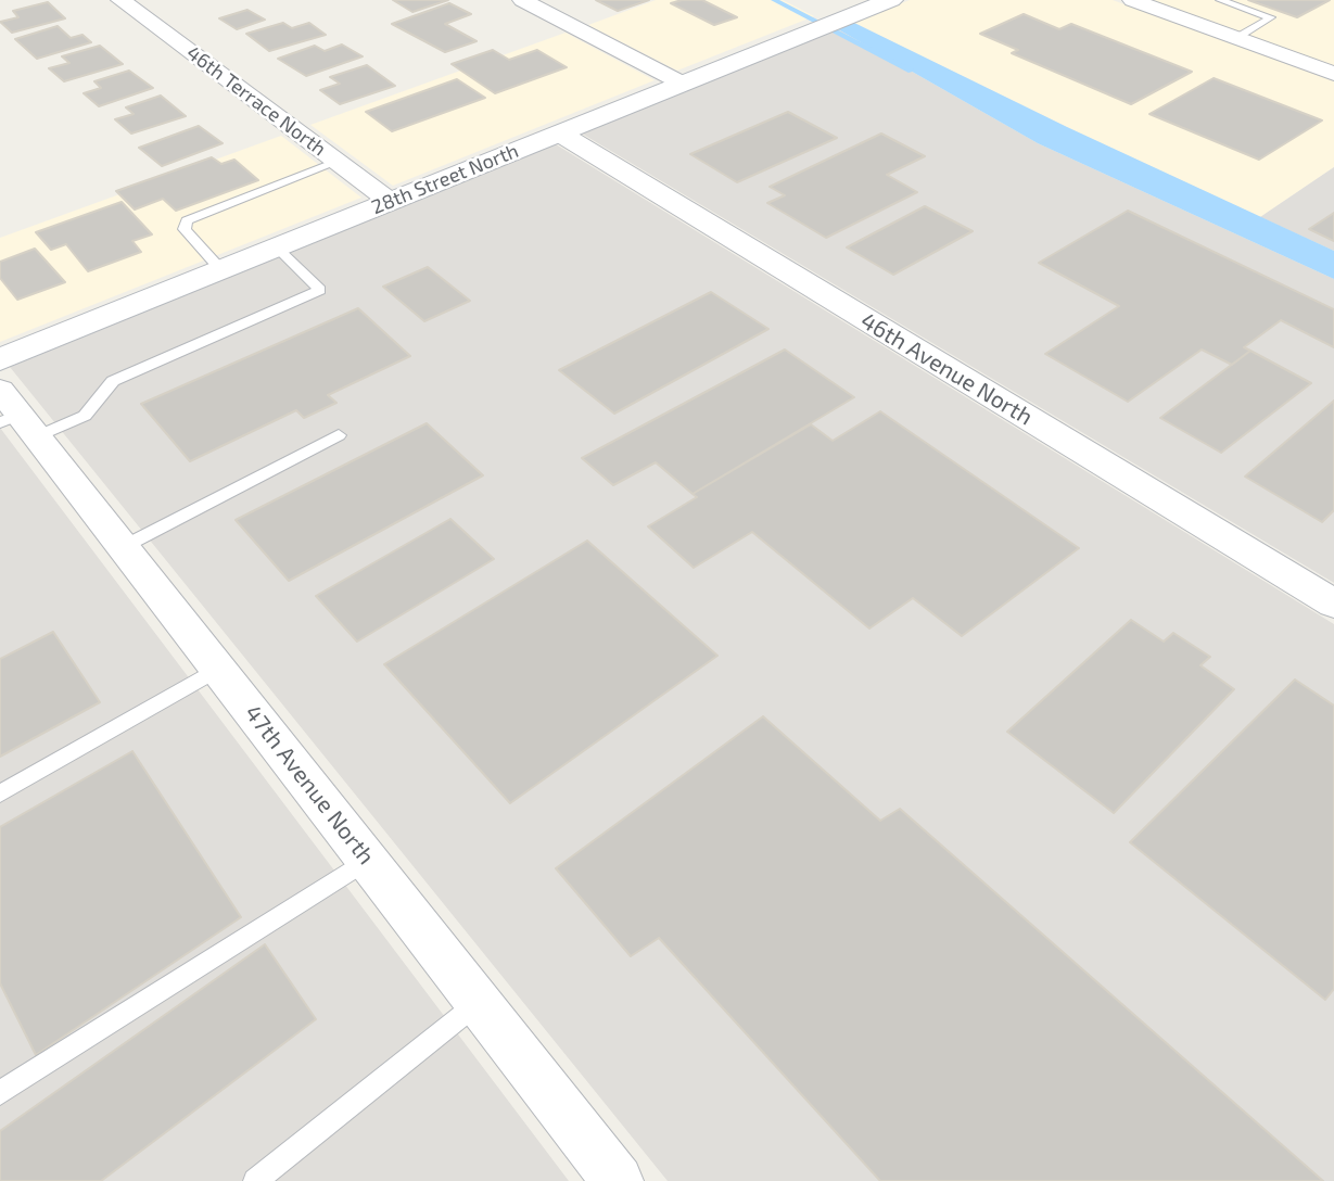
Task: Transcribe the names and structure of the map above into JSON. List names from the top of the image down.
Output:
{
  "streets": {
    "street": [
      "46th Terrace North",
      "28th Street North",
      "46th Avenue North",
      "47th Avenue North"
    ]
  },
  "crossings": [
    ["46th Terrace North", "28th Street North"],
    ["28th Street North", "46th Avenue North"]
  ]
}
